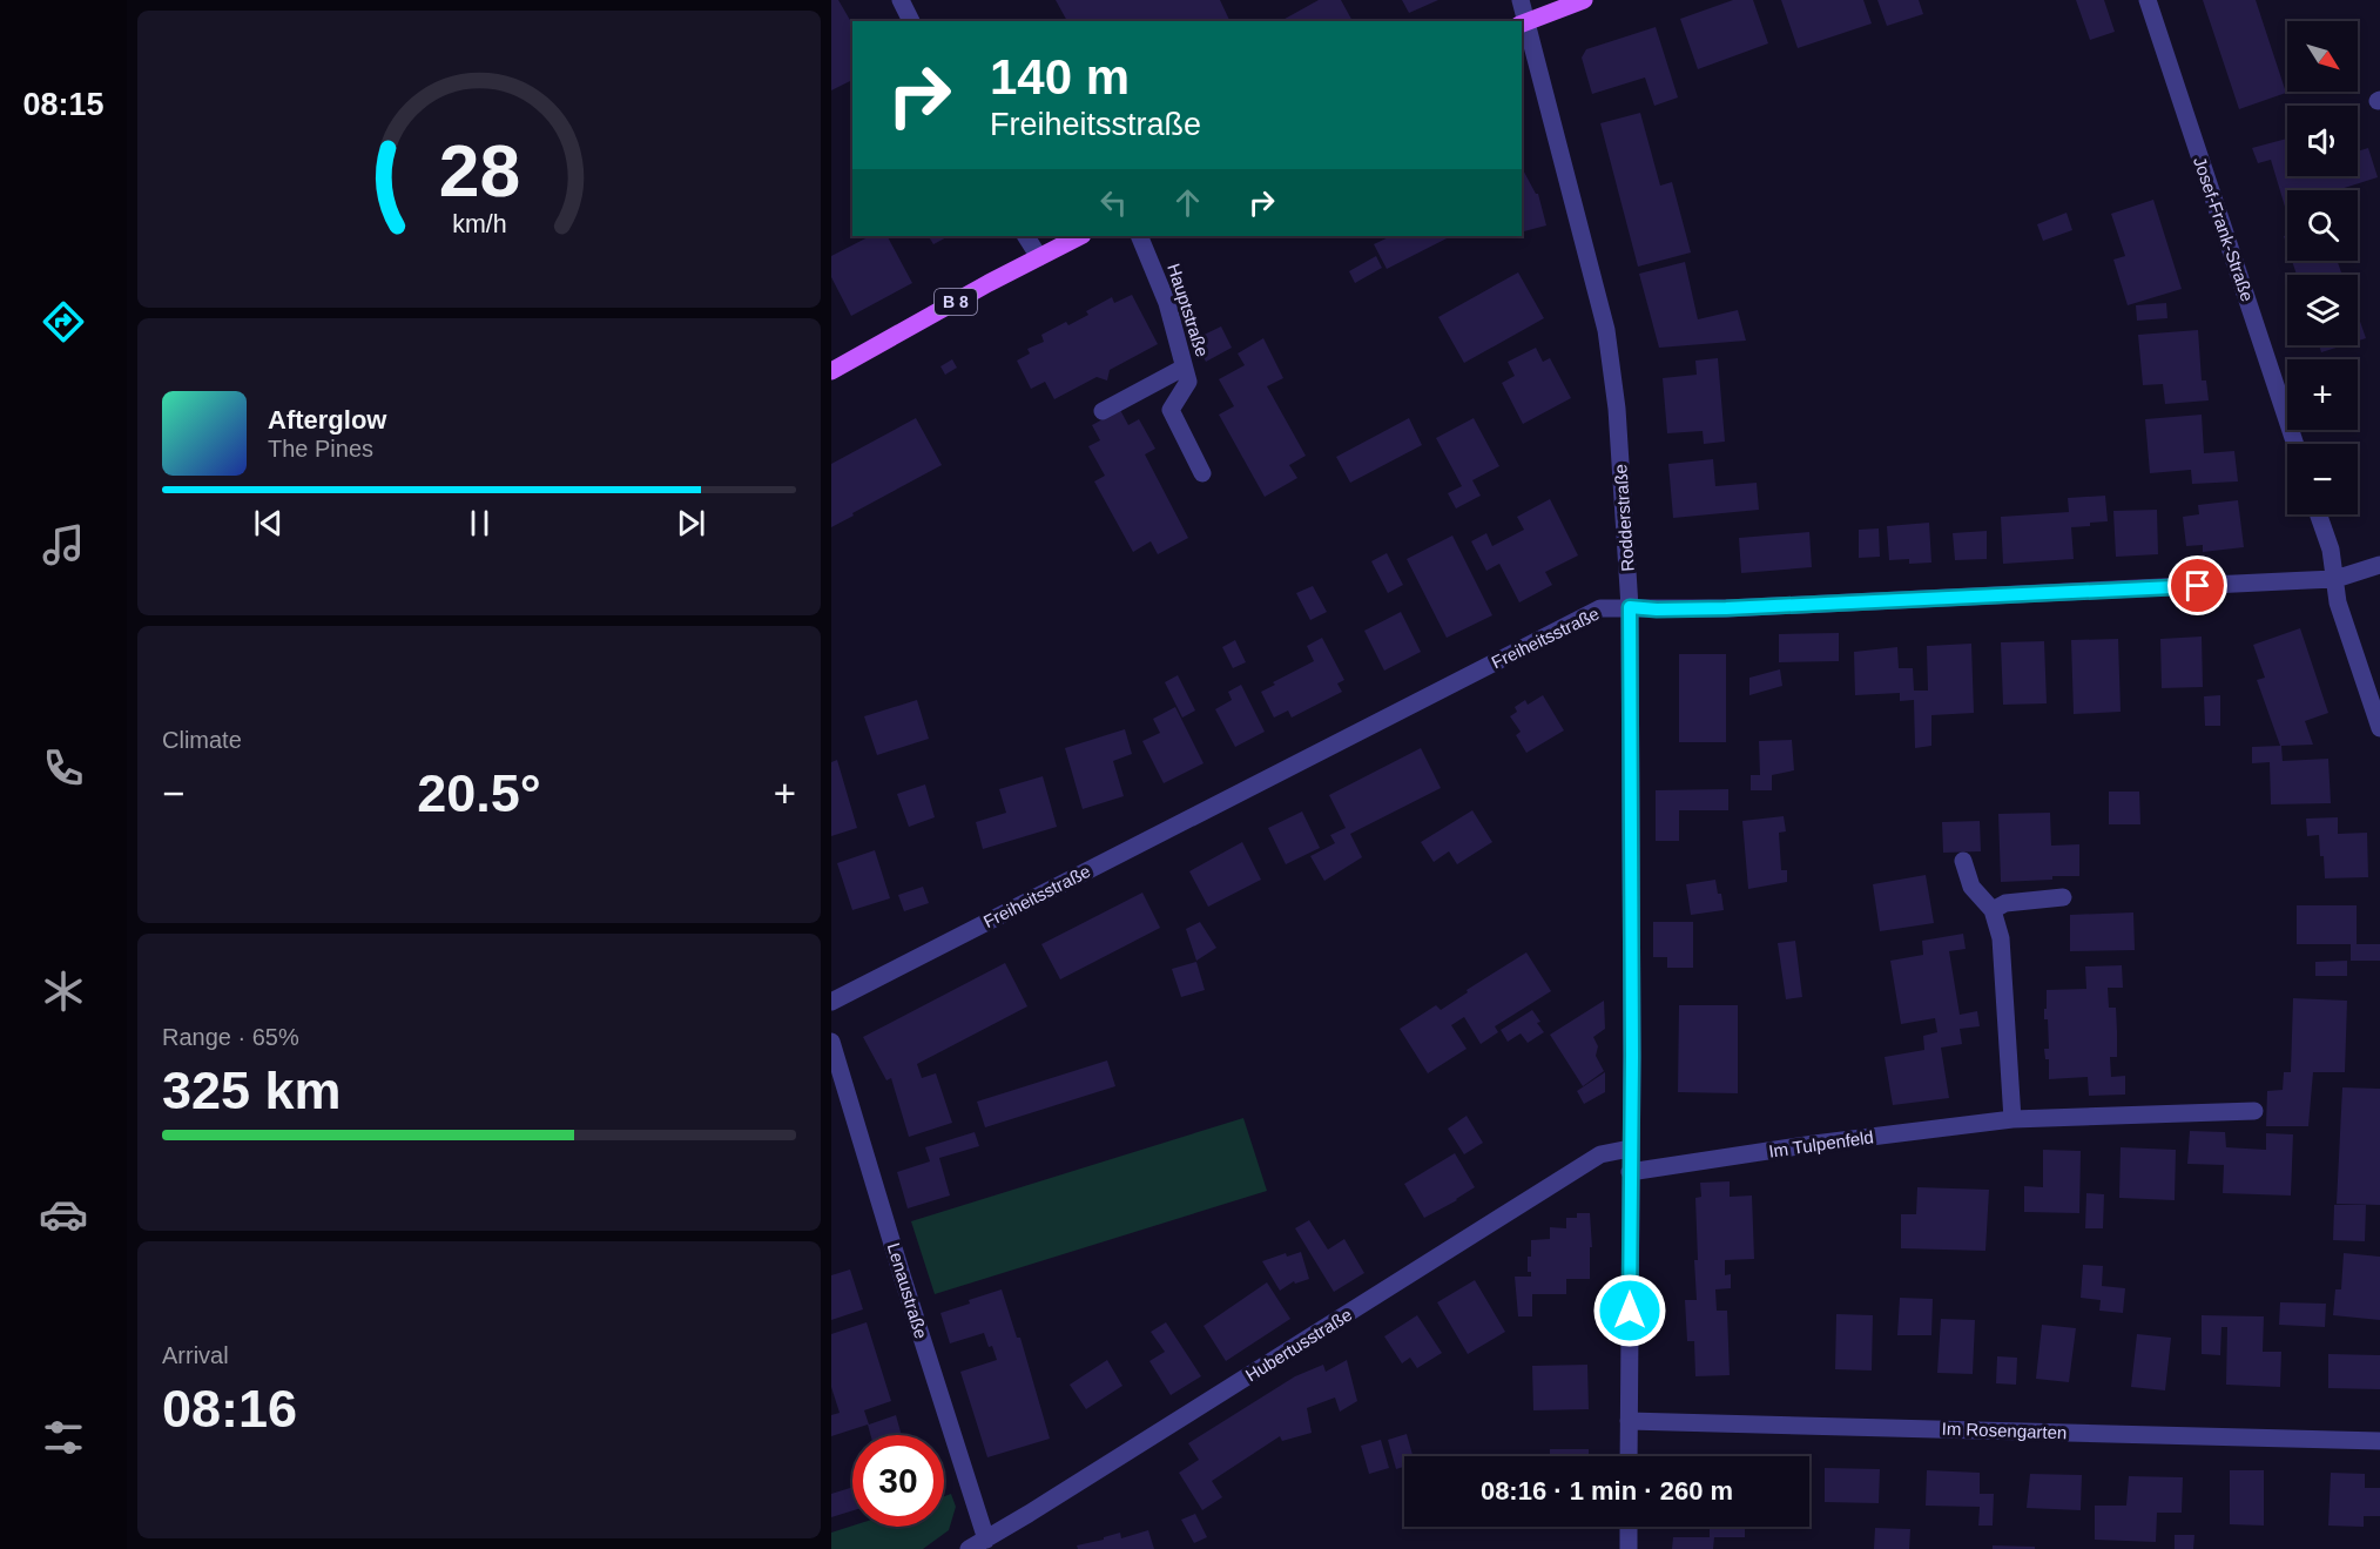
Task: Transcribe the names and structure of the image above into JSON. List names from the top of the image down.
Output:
{
  "streets": {
    "main road": ["B 8"],
    "street": [
      "Josef-Frank-Straße",
      "Hauptstraße",
      "Rodderstraße",
      "Freiheitsstraße",
      "Im Tulpenfeld",
      "Lenaustraße",
      "Hubertusstraße",
      "Im Rosengarten"
    ]
  },
  "crossings": [
    ["Rodderstraße", "Freiheitsstraße"],
    ["Rodderstraße", "Im Tulpenfeld"],
    ["Rodderstraße", "Hubertusstraße"],
    ["Rodderstraße", "Im Rosengarten"],
    ["Lenaustraße", "Hubertusstraße"]
  ],
  "north": "bottom right",
  "page": {
    "tabs": "08:15",
    "map_buttons": ["+", "−"],
    "turn": ["140 m", "Freiheitsstraße"],
    "song": ["Afterglow", "The Pines"],
    "tile": [
      "Climate",
      ["Range · 65%", "325 km"],
      ["Arrival", "08:16"]
    ],
    "heat": ["−", "20.5°", "+"],
    "limit": "30",
    "trip": "08:16 · 1 min · 260 m",
    "gauge": ["28", "km/h"]
  }
}
